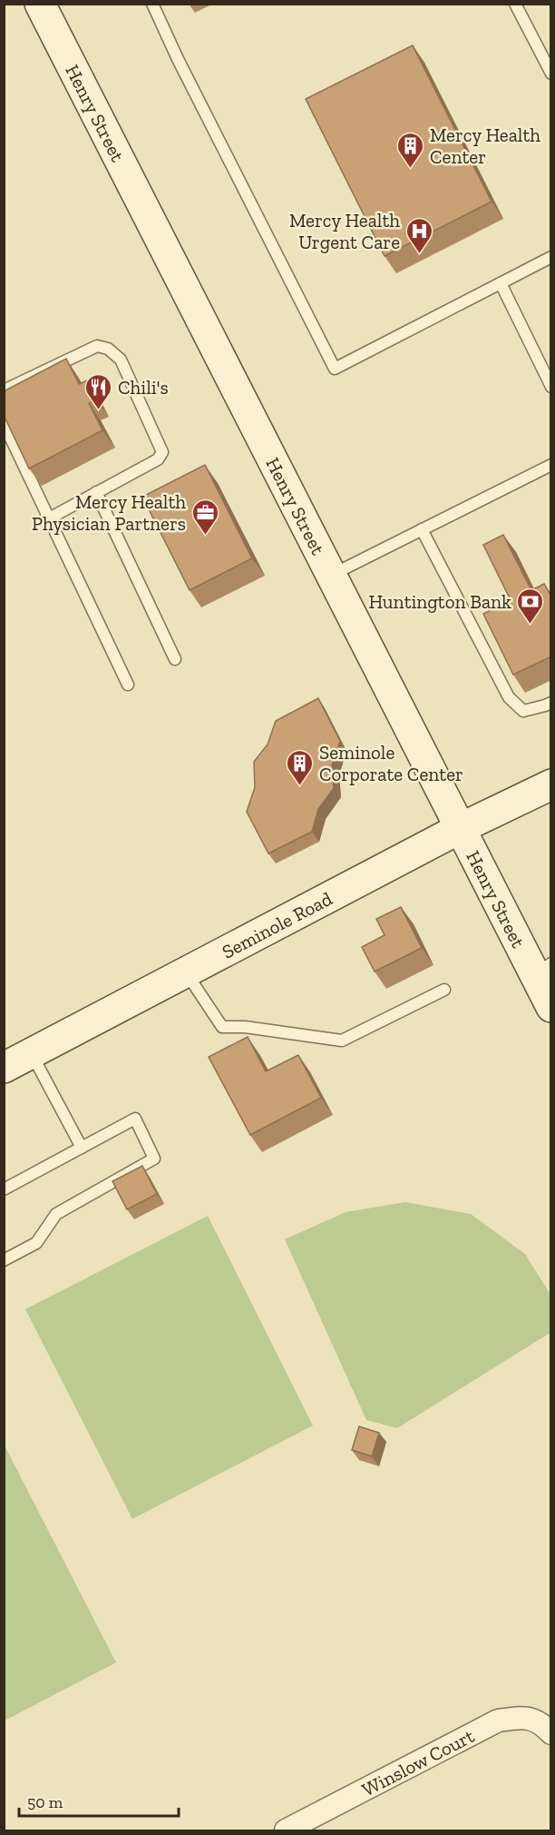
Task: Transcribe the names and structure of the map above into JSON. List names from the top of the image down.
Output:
{
  "streets": {
    "street": ["Henry Street", "Seminole Road", "Winslow Court"]
  },
  "crossings": [
    ["Henry Street", "Seminole Road"]
  ],
  "places": {
    "building": ["Mercy Health Center", "Seminole Corporate Center"],
    "hospital": ["Mercy Health Urgent Care"],
    "restaurant": ["Chili's"],
    "office": ["Mercy Health Physician Partners"],
    "bank": ["Huntington Bank"]
  },
  "scale_bar": "50 m"
}
